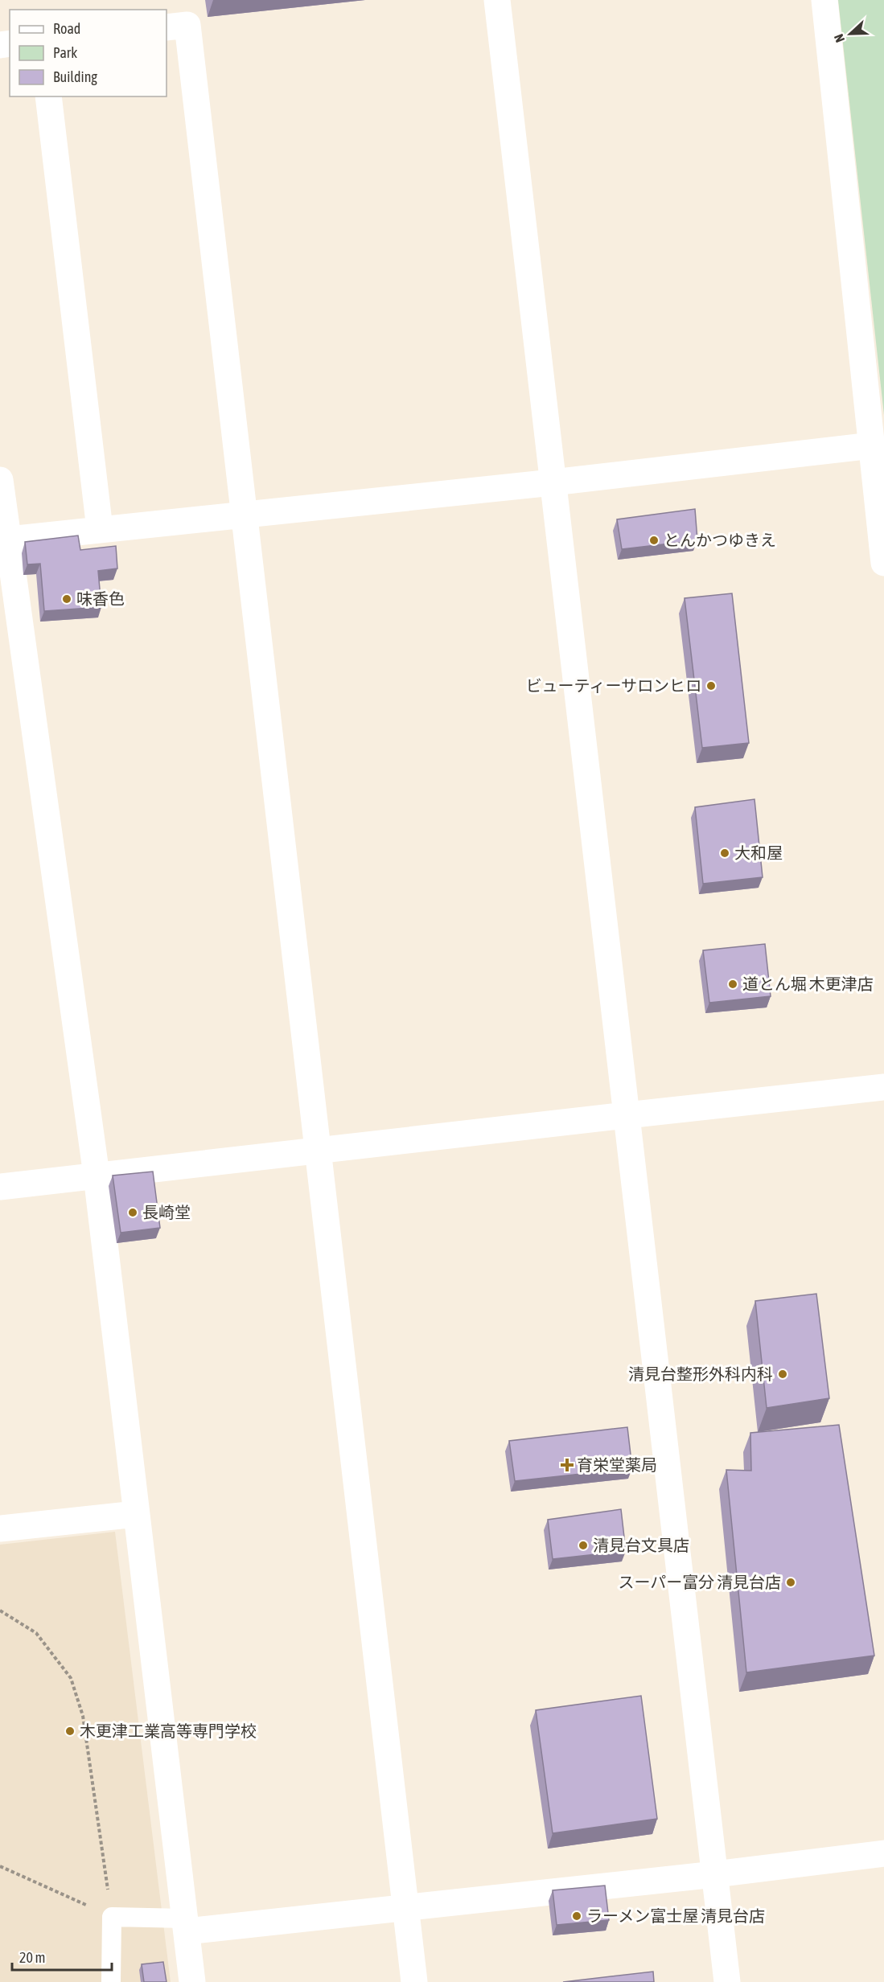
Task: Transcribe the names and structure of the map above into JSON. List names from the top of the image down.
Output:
{
  "places": {
    "other": [
      "とんかつゆきえ",
      "味香色",
      "ビューティーサロンヒロ",
      "大和屋",
      "道とん堀 木更津店",
      "長崎堂",
      "清見台整形外科内科",
      "清見台文具店",
      "スーパー富分 清見台店",
      "木更津工業高等専門学校",
      "ラーメン富士屋 清見台店"
    ],
    "health": ["育栄堂薬局"]
  },
  "legend": ["Road", "Park", "Building"],
  "scale_bar": "20 m",
  "north": "left"
}
